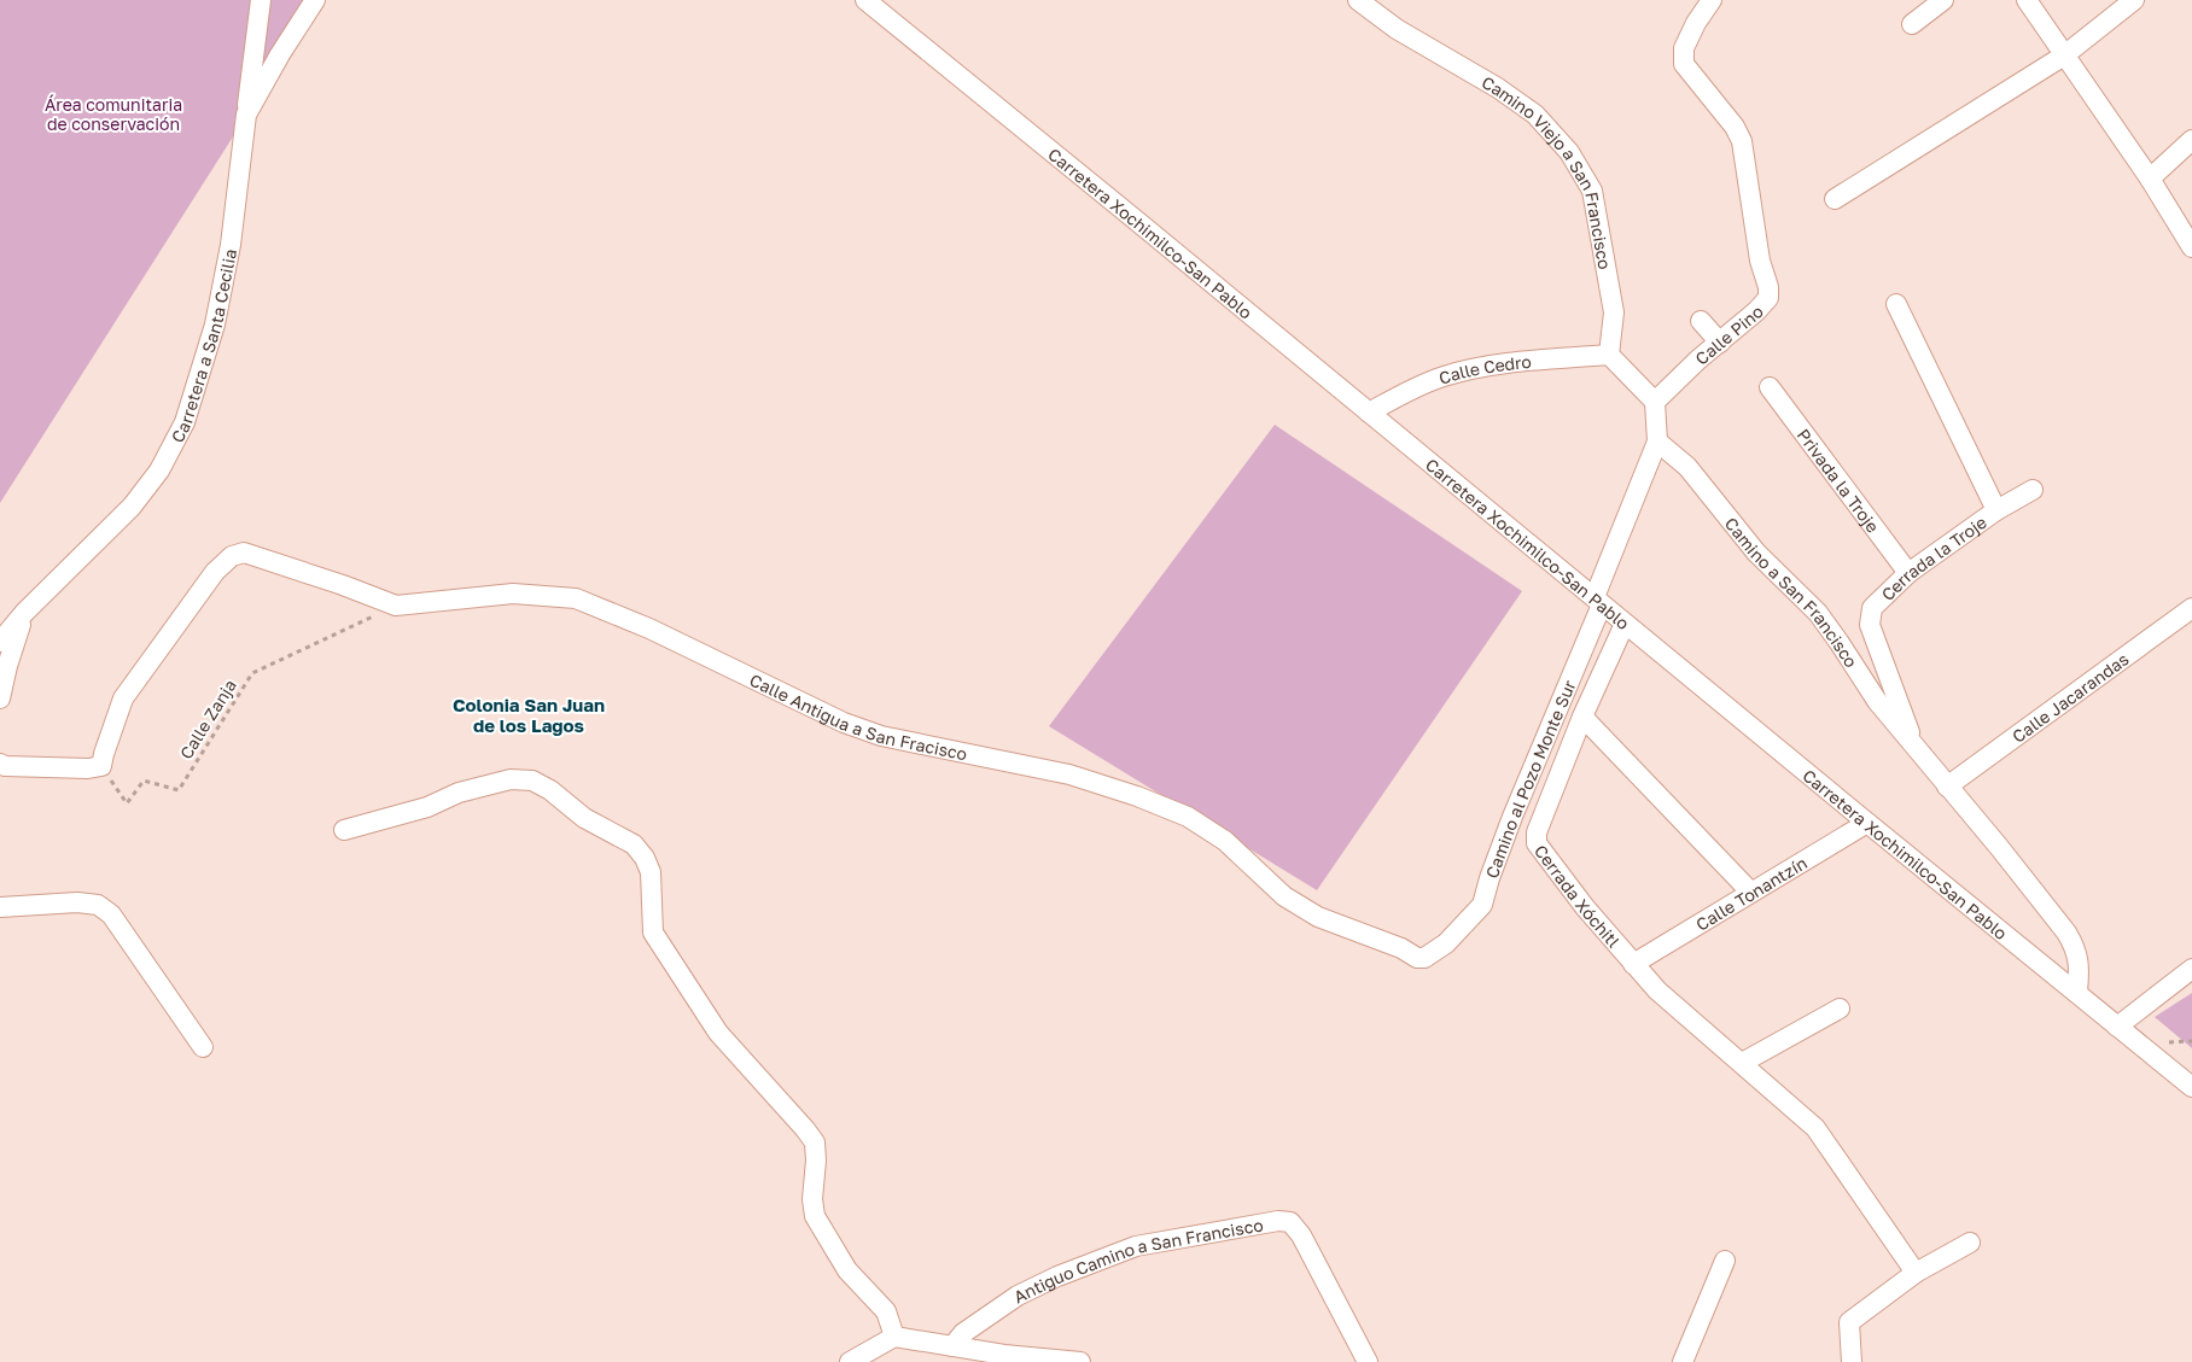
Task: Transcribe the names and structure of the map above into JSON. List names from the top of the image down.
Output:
{
  "streets": {
    "street": [
      "Camino Viejo a San Francisco",
      "Carretera Xochimilco-San Pablo",
      "Calle Pino",
      "Carretera a Santa Cecilia",
      "Calle Cedro",
      "Privada la Troje",
      "Cerrada la Troje",
      "Camino a San Francisco",
      "Calle Jacarandas",
      "Calle Antigua a San Fracisco",
      "Camino al Pozo Monte Sur",
      "Calle Tonantzín",
      "Cerrada Xóchitl",
      "Antiguo Camino a San Francisco"
    ],
    "path": ["Calle Zanja"]
  },
  "crossings": [
    ["Camino Viejo a San Francisco", "Calle Cedro"],
    ["Carretera Xochimilco-San Pablo", "Calle Cedro"],
    ["Carretera Xochimilco-San Pablo", "Camino a San Francisco"],
    ["Carretera Xochimilco-San Pablo", "Camino al Pozo Monte Sur"],
    ["Carretera Xochimilco-San Pablo", "Calle Tonantzín"],
    ["Carretera Xochimilco-San Pablo", "Cerrada Xóchitl"],
    ["Privada la Troje", "Cerrada la Troje"],
    ["Cerrada la Troje", "Camino a San Francisco"],
    ["Camino a San Francisco", "Calle Jacarandas"],
    ["Calle Antigua a San Fracisco", "Calle Zanja"],
    ["Calle Antigua a San Fracisco", "Camino al Pozo Monte Sur"],
    ["Calle Tonantzín", "Cerrada Xóchitl"]
  ],
  "districts": ["Colonia San Juan de los Lagos"],
  "parks": ["Área comunitaria de conservación"]
}
